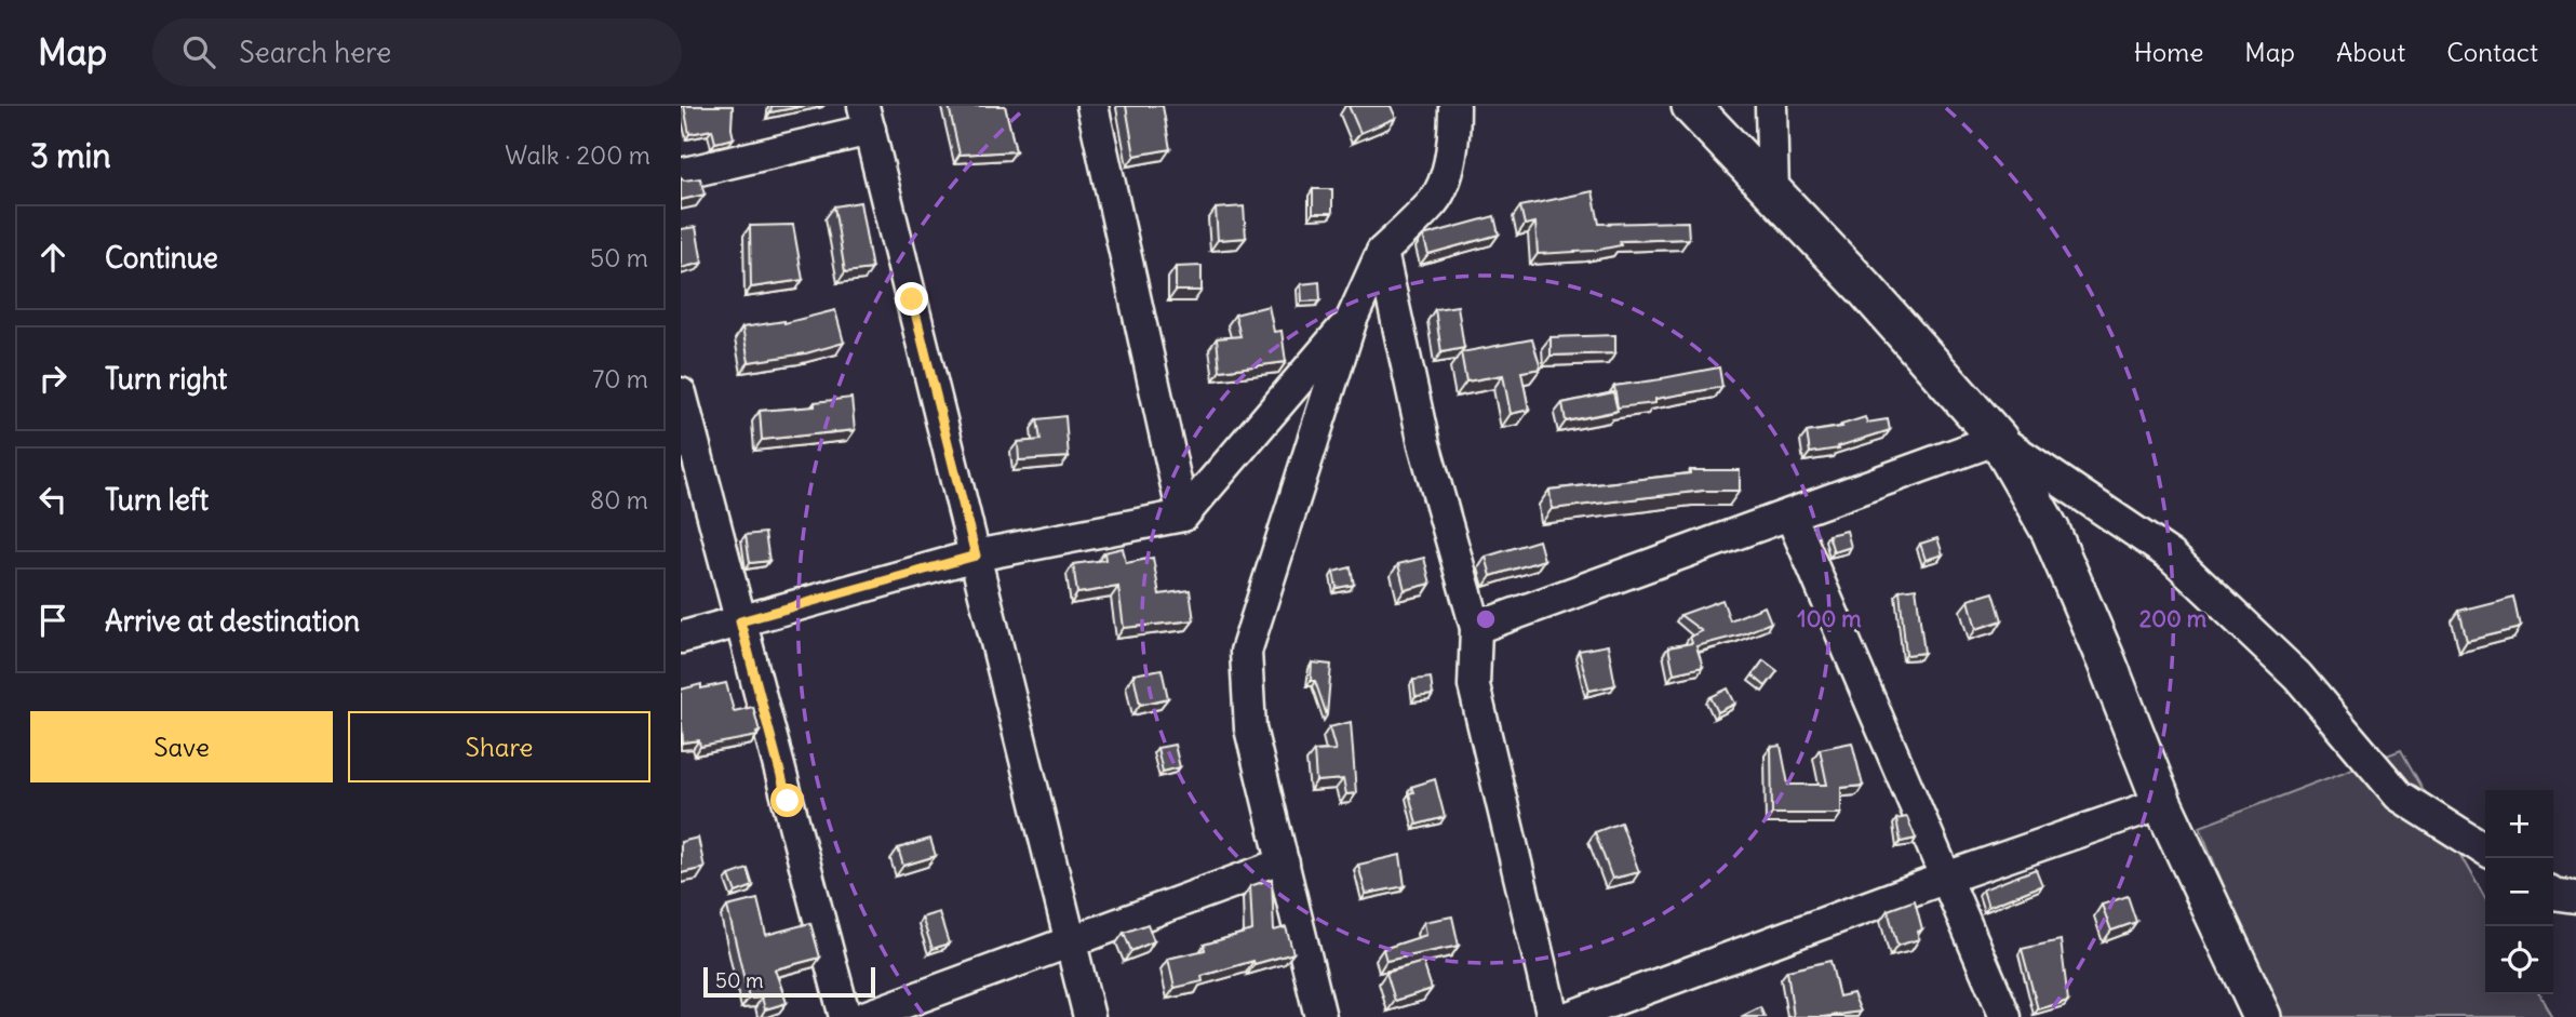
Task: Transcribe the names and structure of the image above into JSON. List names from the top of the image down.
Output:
{
  "scale_bar": "50 m",
  "page": {
    "header": "Map",
    "search": "Search here",
    "nav": [
      "Home",
      "Map",
      "About",
      "Contact"
    ],
    "heading": ["3 min", "Walk · 200 m"],
    "list": [
      ["Continue", "50 m"],
      ["Turn right", "70 m"],
      ["Turn left", "80 m"],
      "Arrive at destination"
    ],
    "buttons": ["Save", "Share"],
    "map_buttons": ["+", "−"],
    "scale": "50 m"
  },
  "rings": ["100 m", "200 m"]
}
